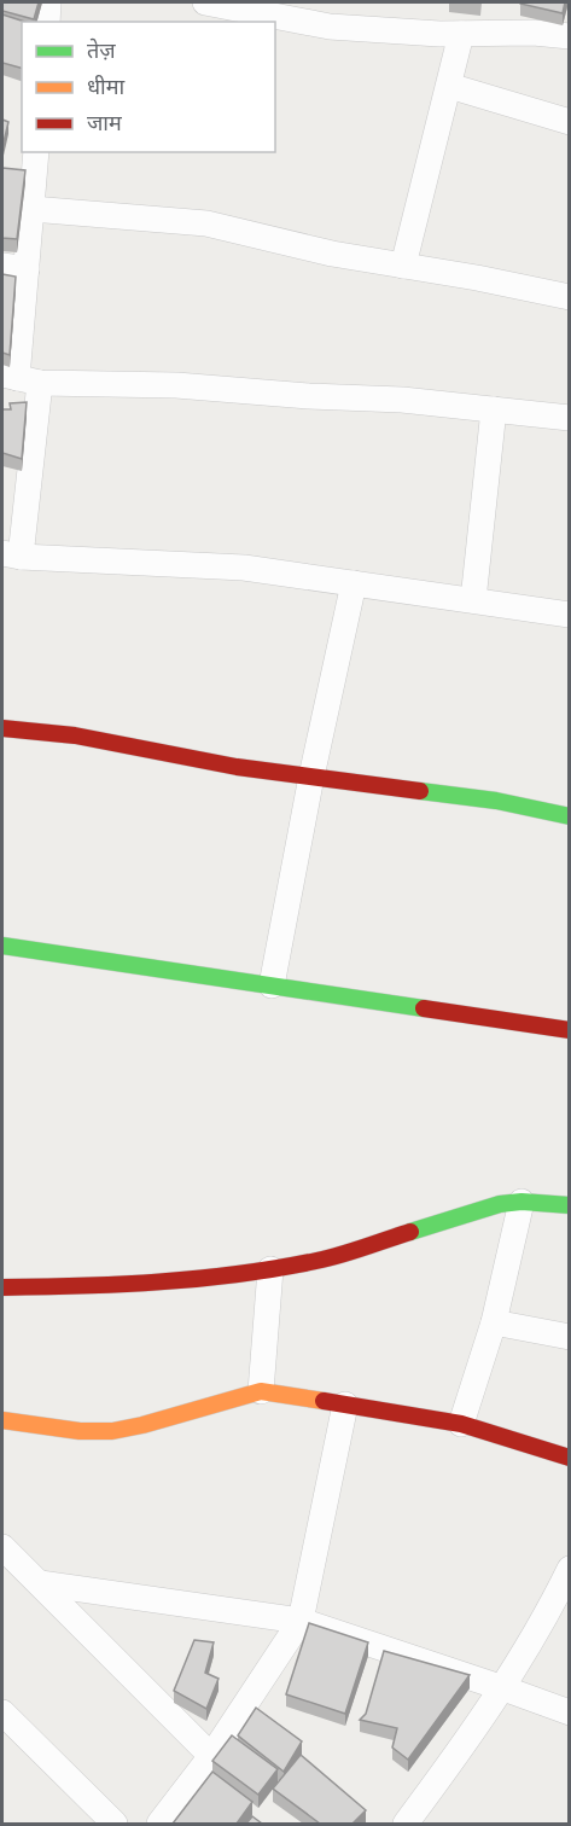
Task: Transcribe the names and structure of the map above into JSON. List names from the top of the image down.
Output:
{
  "legend": ["तेज़", "धीमा", "जाम"]
}
